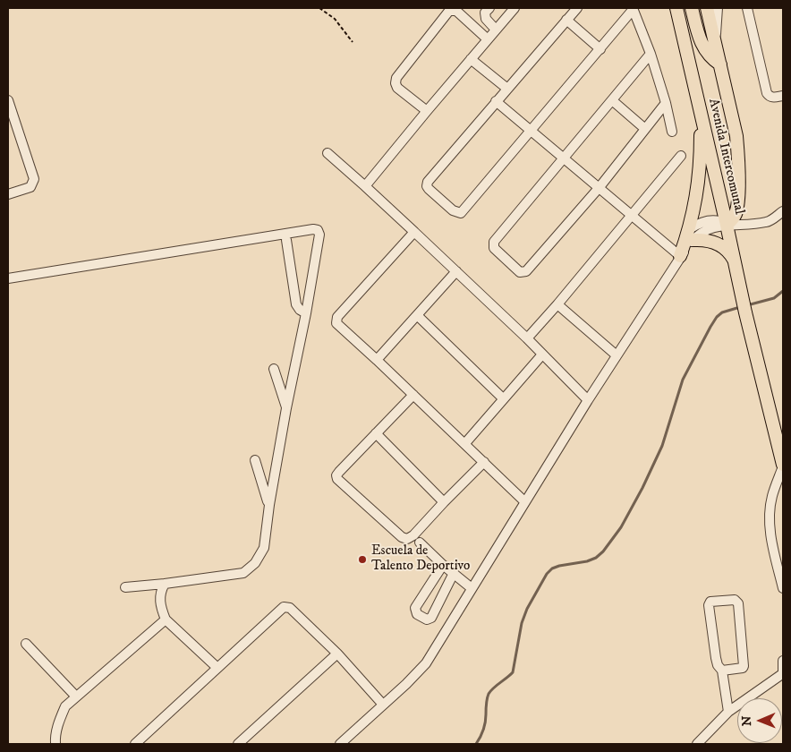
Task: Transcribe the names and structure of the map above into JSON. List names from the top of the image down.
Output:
{
  "streets": {
    "main road": ["Avenida Intercomunal"]
  },
  "places": ["Escuela de Talento Deportivo"],
  "north": "left"
}
